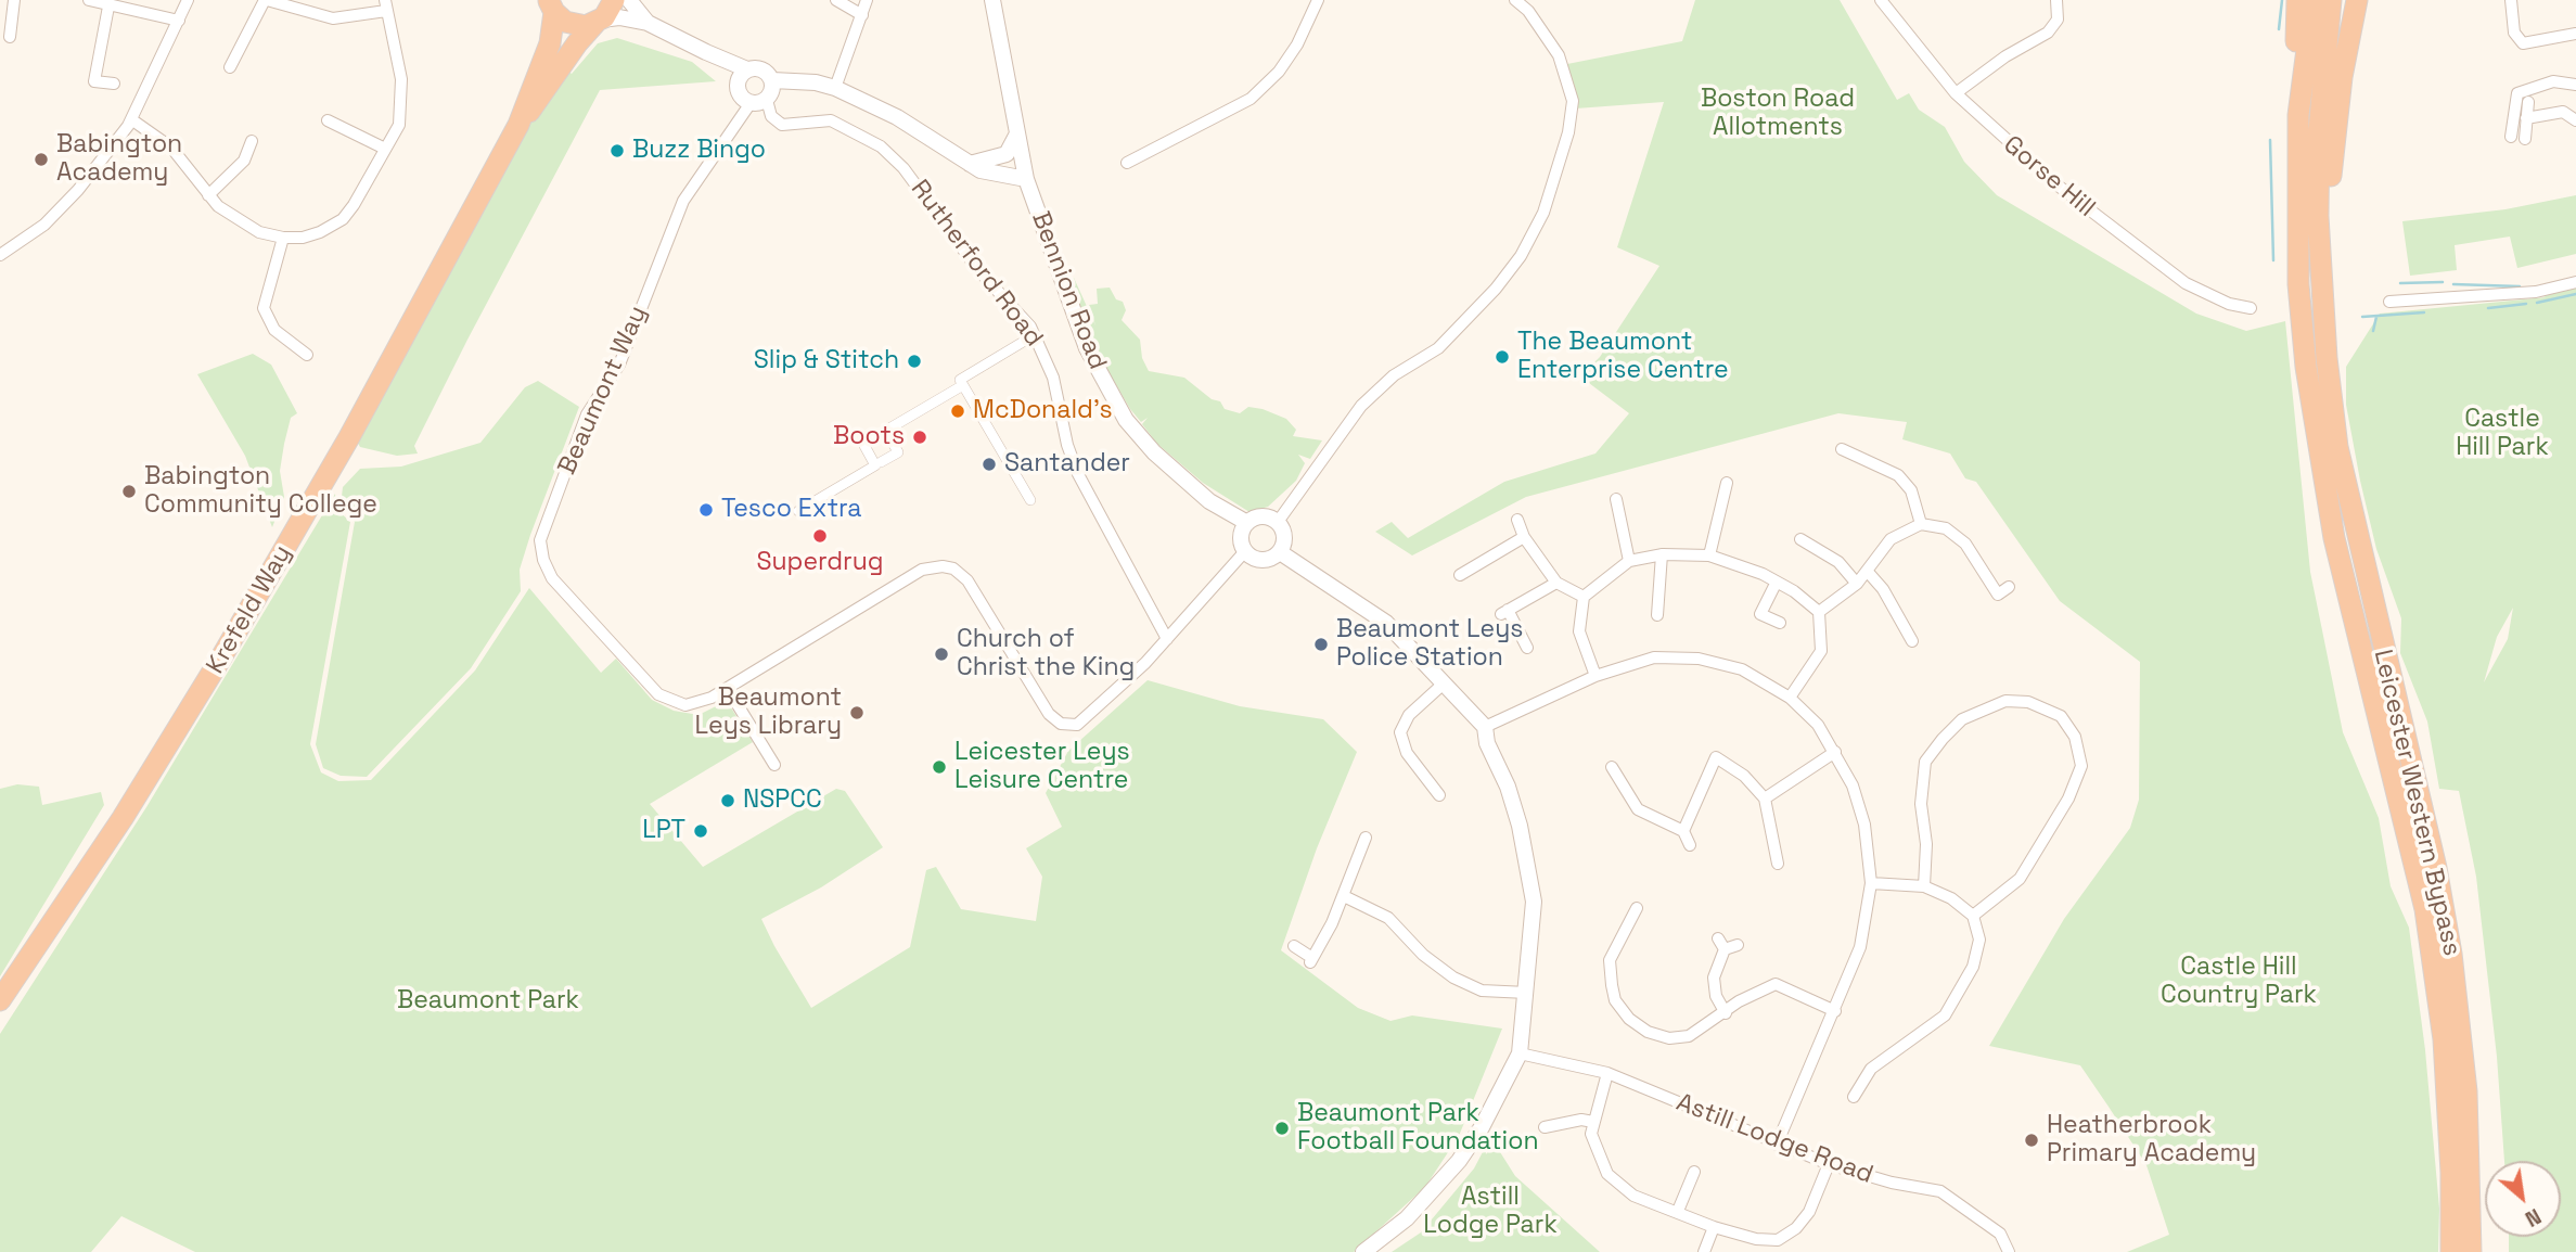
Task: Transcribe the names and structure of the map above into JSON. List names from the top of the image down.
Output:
{
  "streets": {
    "highway": ["Krefeld Way", "Leicester Western Bypass"],
    "street": [
      "Gorse Hill",
      "Rutherford Road",
      "Bennion Road",
      "Beaumont Way",
      "Astill Lodge Road"
    ]
  },
  "crossings": [
    ["Rutherford Road", "Beaumont Way"],
    ["Bennion Road", "Beaumont Way"]
  ],
  "parks": [
    "Boston Road Allotments",
    "Castle Hill Park",
    "Castle Hill Country Park",
    "Beaumont Park",
    "Astill Lodge Park"
  ],
  "places": [
    "Buzz Bingo",
    "Babington Academy",
    "The Beaumont Enterprise Centre",
    "Slip & Stitch",
    "McDonald's",
    "Boots",
    "Santander",
    "Babington Community College",
    "Tesco Extra",
    "Superdrug",
    "Beaumont Leys Police Station",
    "Church of Christ the King",
    "Beaumont Leys Library",
    "Leicester Leys Leisure Centre",
    "NSPCC",
    "LPT",
    "Beaumont Park Football Foundation",
    "Heatherbrook Primary Academy"
  ],
  "north": "bottom right"
}
